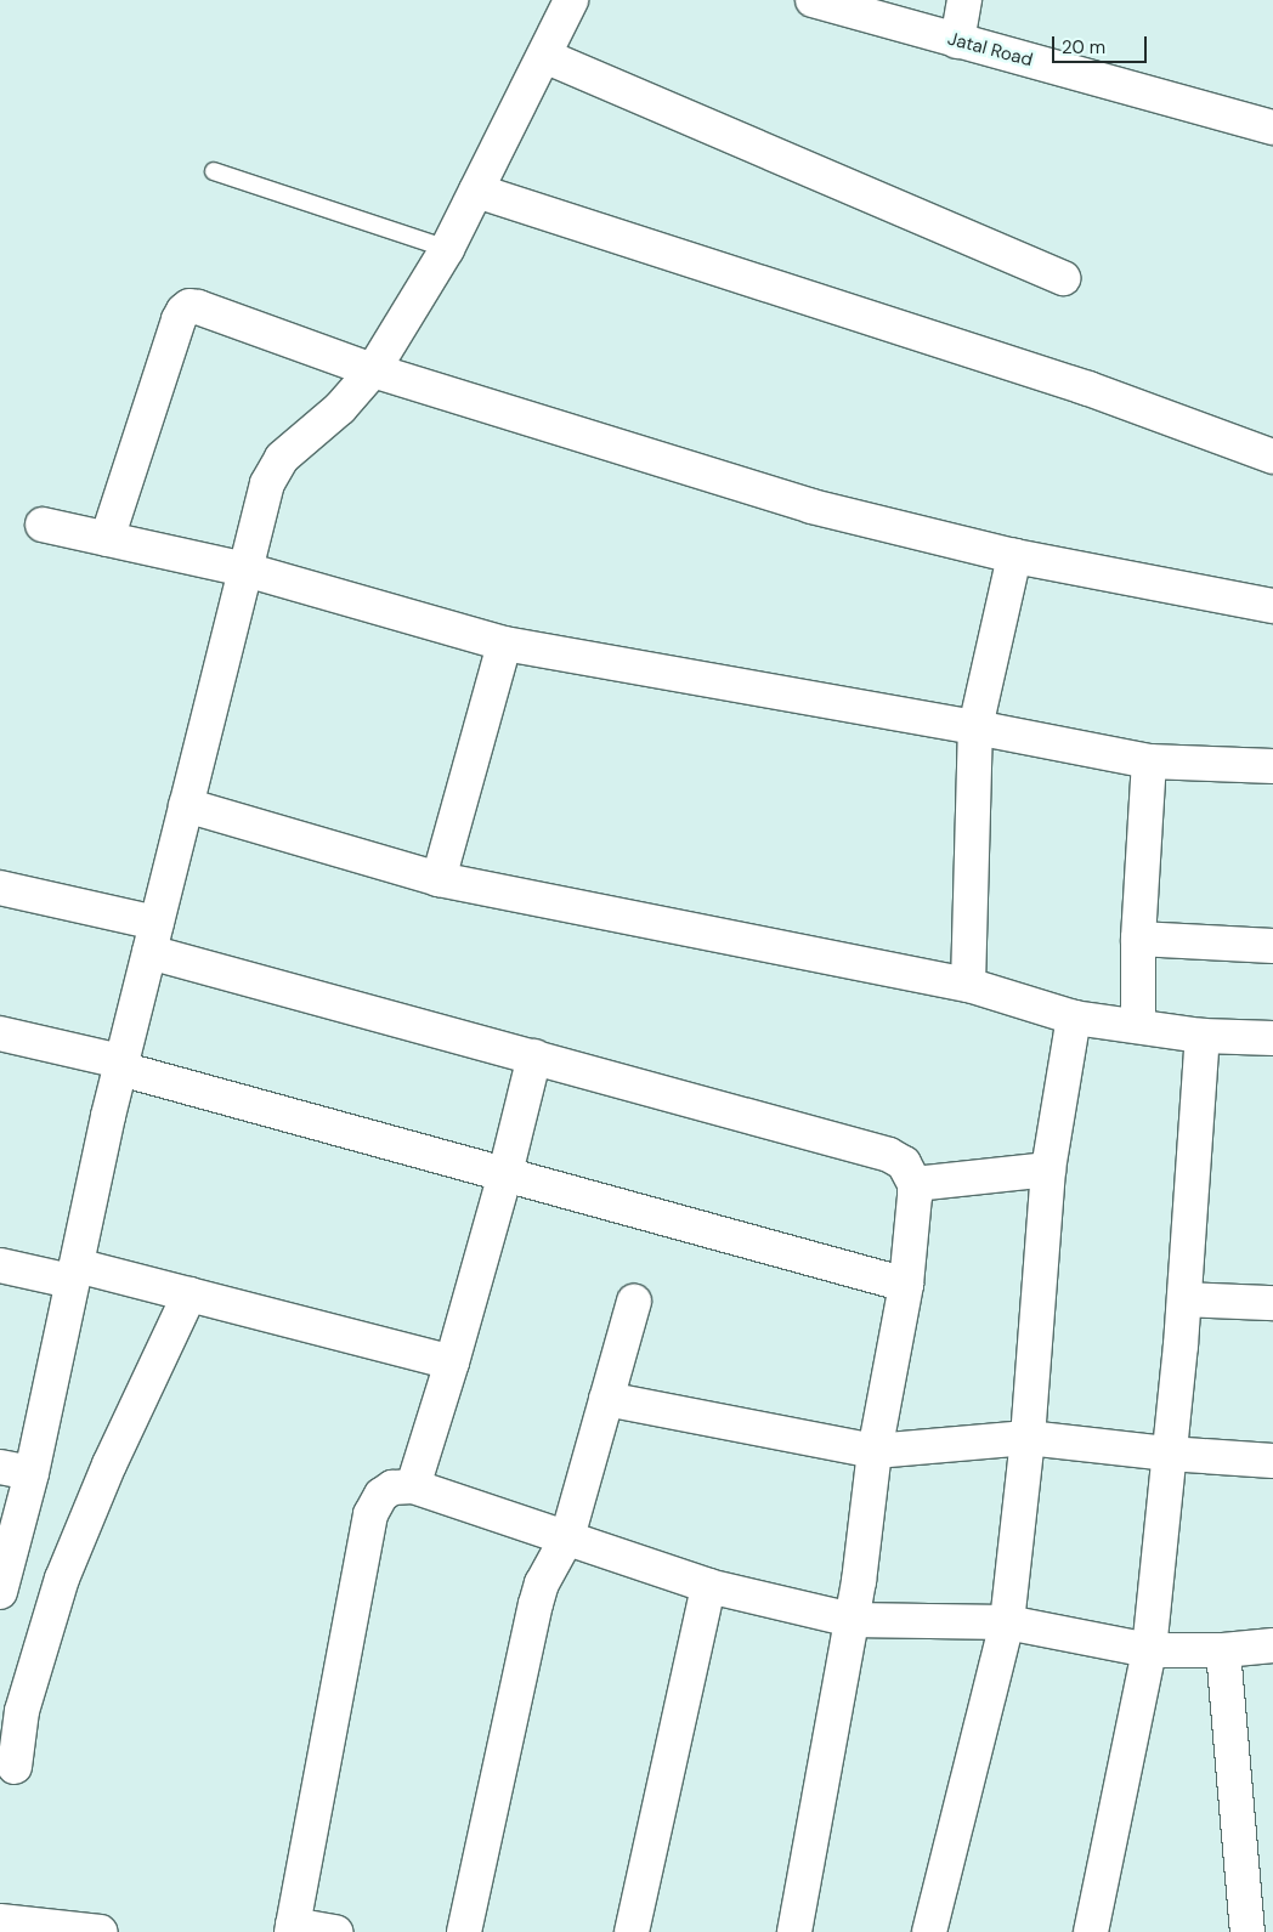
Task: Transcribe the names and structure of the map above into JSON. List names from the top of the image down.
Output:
{
  "streets": {
    "street": ["Jatal Road"]
  },
  "scale_bar": "20 m"
}
